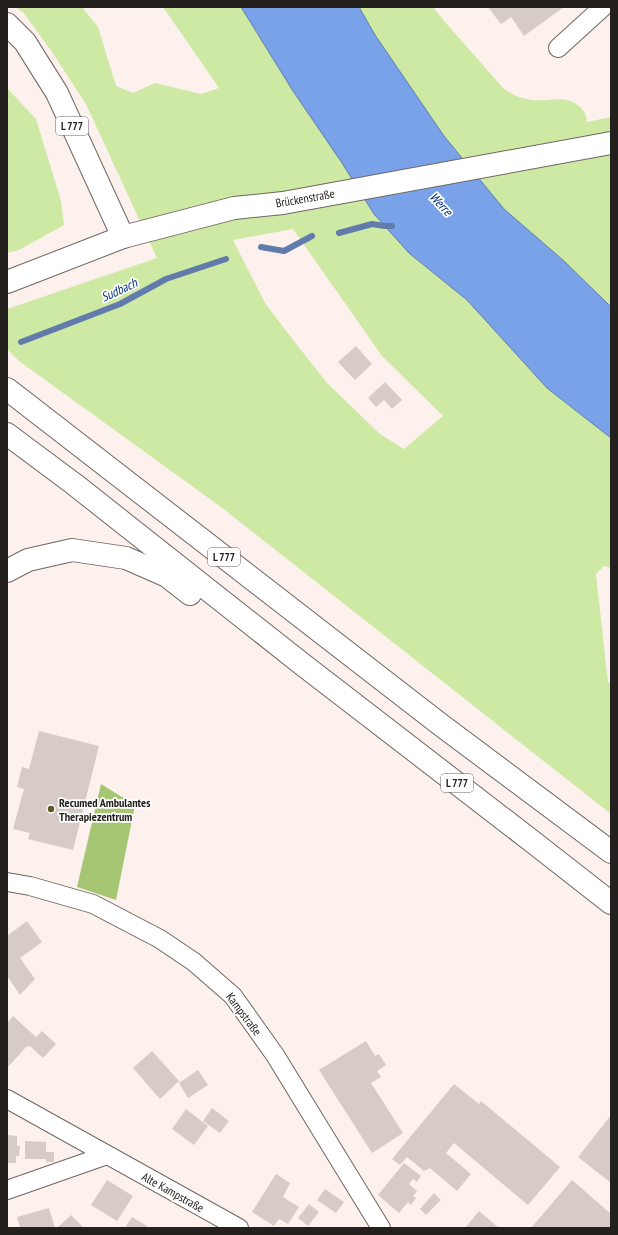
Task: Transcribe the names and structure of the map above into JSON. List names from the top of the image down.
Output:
{
  "streets": {
    "main road": ["L 777", "Brückenstraße"],
    "street": ["Kampstraße", "Alte Kampstraße"]
  },
  "crossings": [
    ["L 777", "Brückenstraße"]
  ],
  "water": ["Werre", "Sudbach"],
  "places": ["Recumed Ambulantes Therapiezentrum"]
}
